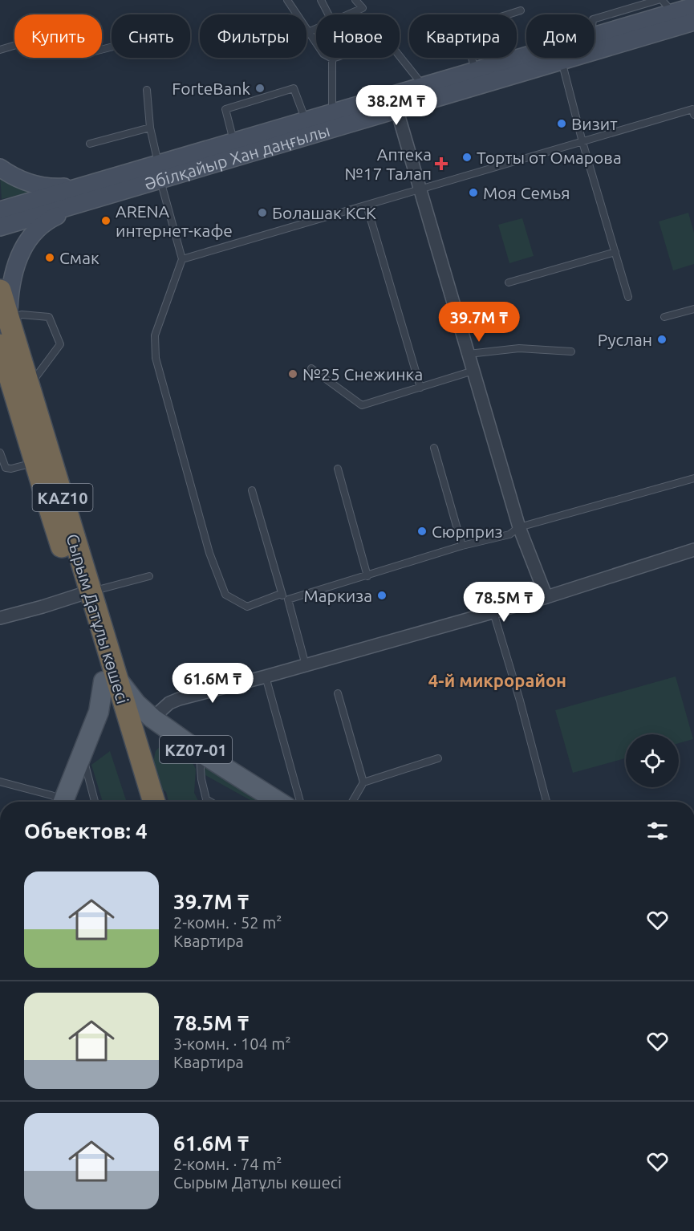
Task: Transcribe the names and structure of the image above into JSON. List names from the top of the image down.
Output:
{
  "streets": {
    "highway": ["KAZ10", "Сырым Датұлы көшесі"],
    "main road": ["Әбілқайыр Хан даңғылы", "KZ07-01"]
  },
  "crossings": [
    ["Сырым Датұлы көшесі", "KZ07-01"]
  ],
  "districts": ["4-й микрорайон"],
  "places": {
    "other": [
      "ForteBank",
      "Визит",
      "Торты от Омарова",
      "Моя Семья",
      "Болашак КСК",
      "ARENA интернет-кафе",
      "Смак",
      "Руслан",
      "№25 Снежинка",
      "Сюрприз",
      "Маркиза"
    ],
    "health": ["Аптека №17 Талап"]
  },
  "page": {
    "chip": [
      "Купить",
      "Снять",
      "Фильтры",
      "Новое",
      "Квартира",
      "Дом"
    ],
    "price": [
      "38.2M ₸",
      "39.7M ₸",
      "78.5M ₸",
      "61.6M ₸"
    ],
    "heading": "Объектов: 4",
    "list": [
      {
        "name": "39.7M ₸",
        "note": "2-комн. · 52 m² · Квартира"
      },
      {
        "name": "78.5M ₸",
        "note": "3-комн. · 104 m² · Квартира"
      },
      {
        "name": "61.6M ₸",
        "note": "2-комн. · 74 m² · Сырым Датұлы көшесі"
      }
    ]
  }
}
